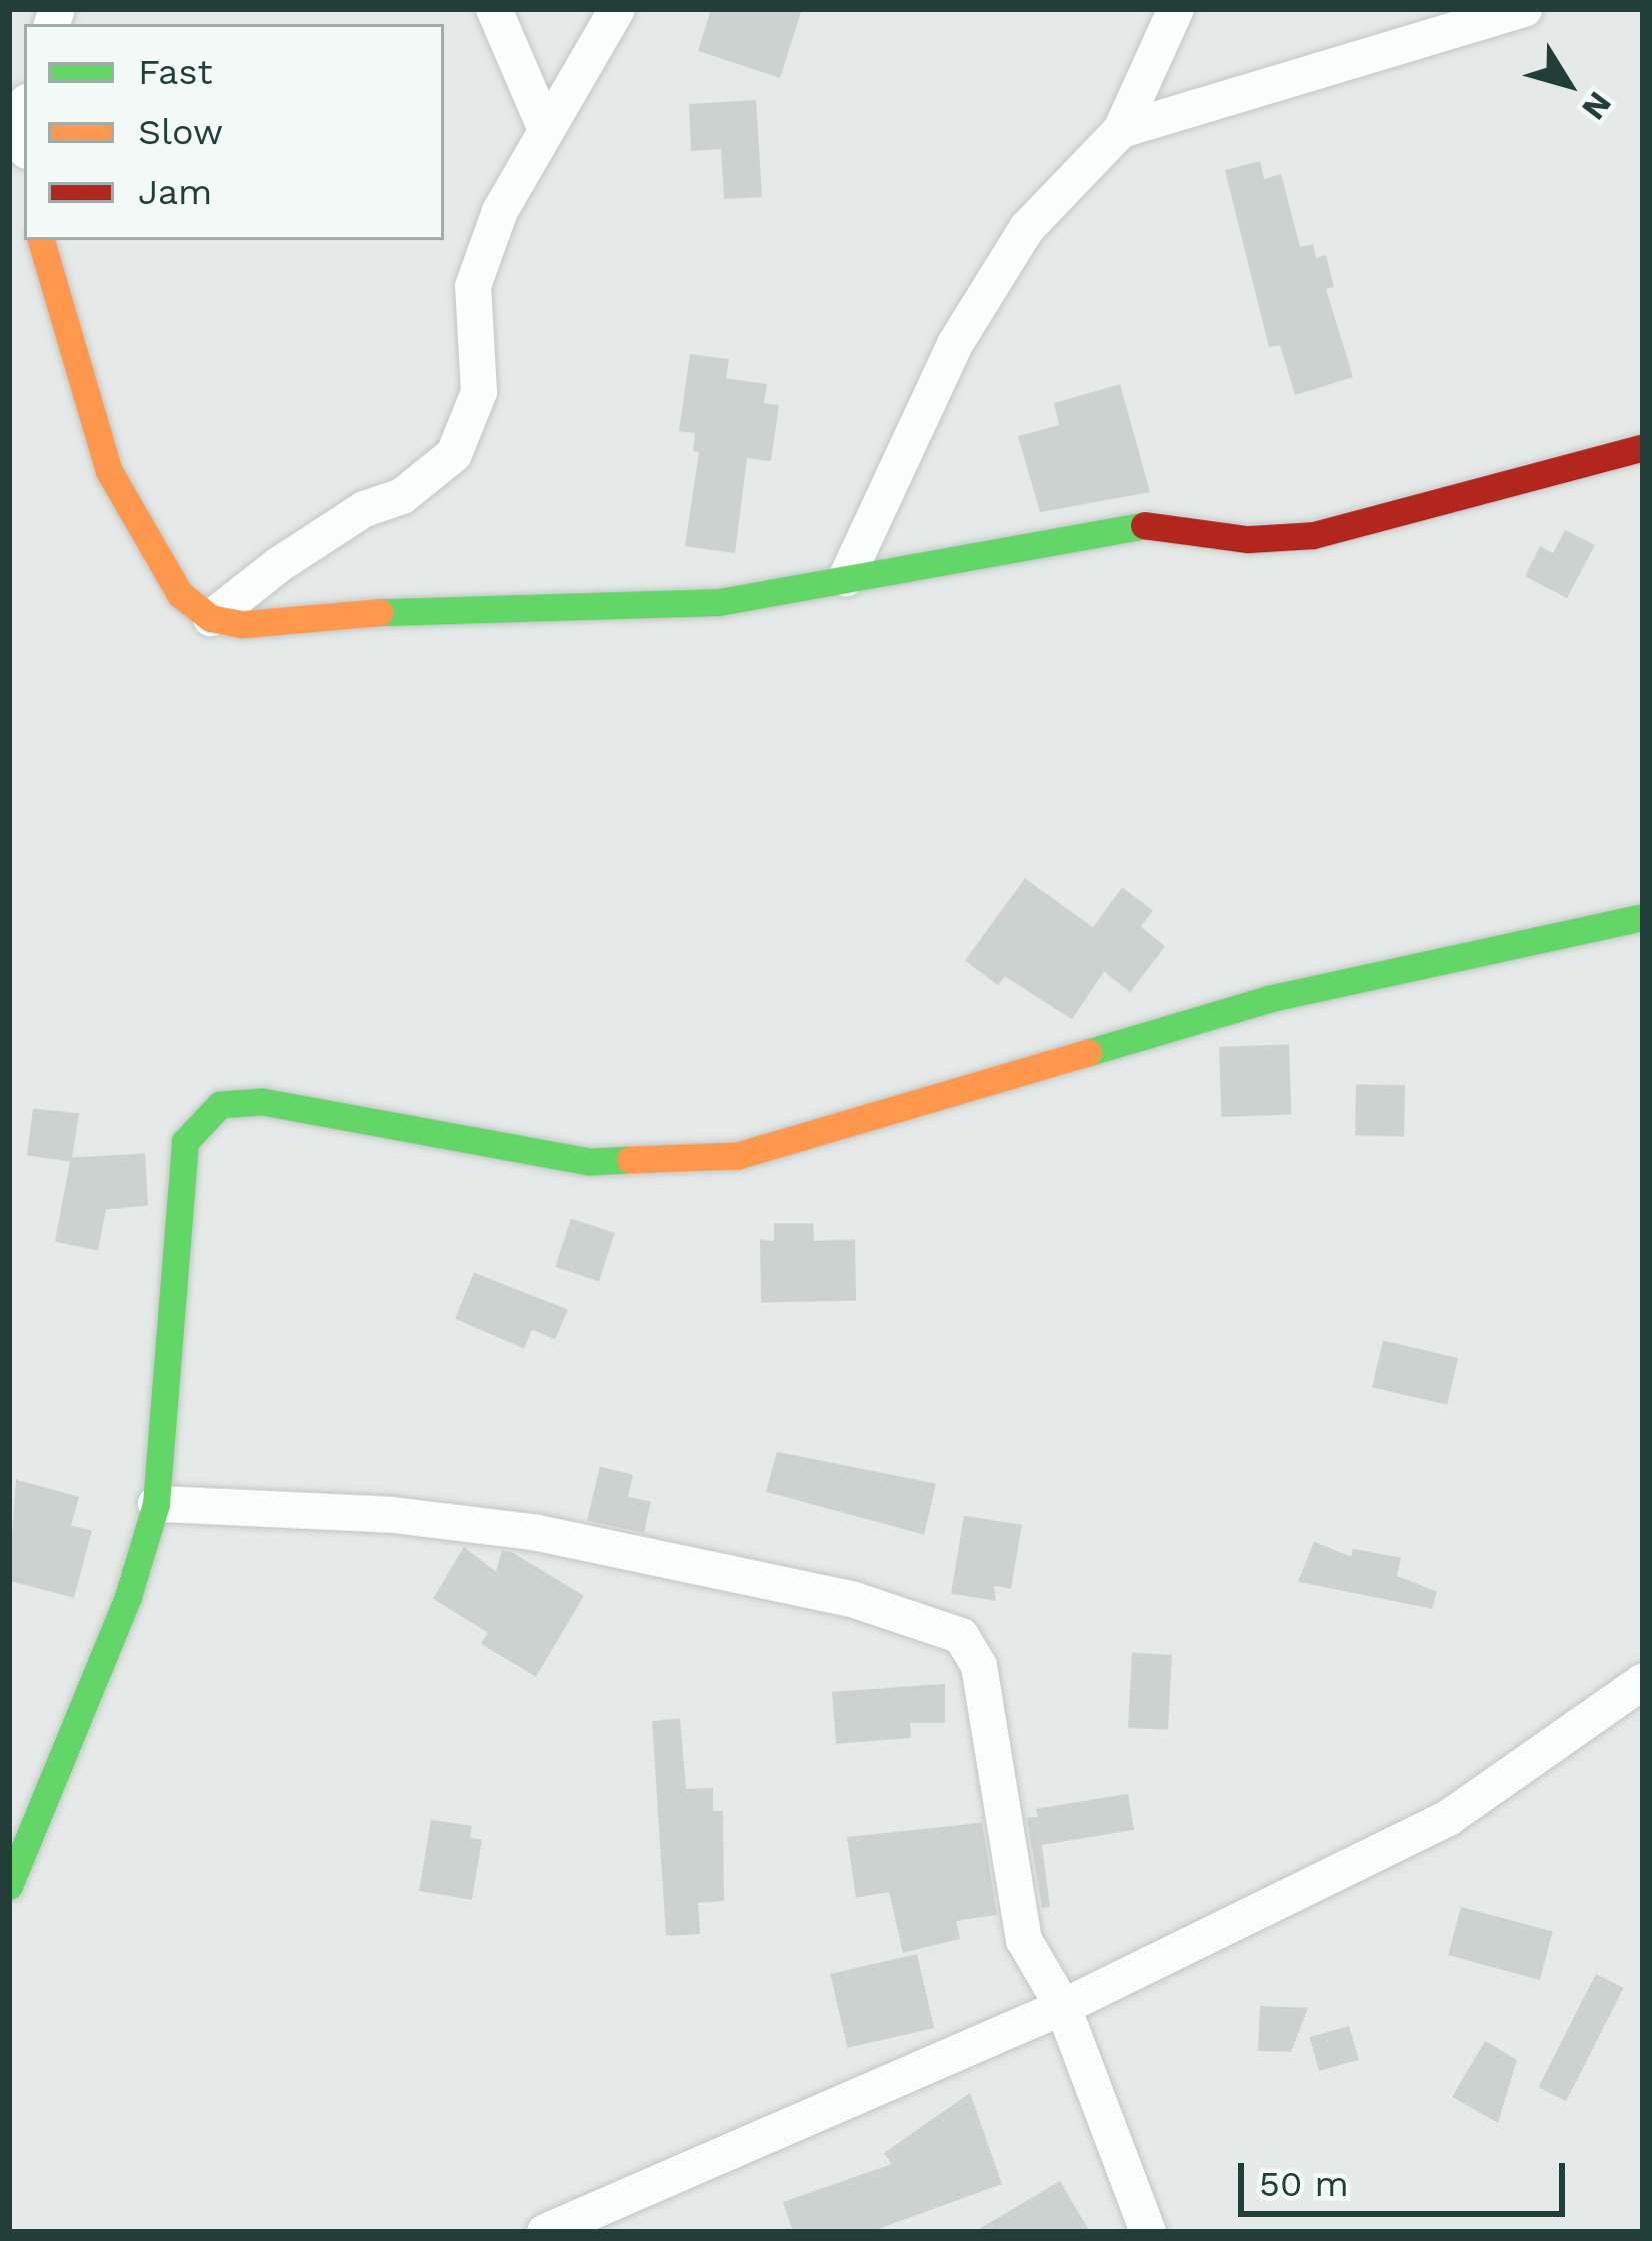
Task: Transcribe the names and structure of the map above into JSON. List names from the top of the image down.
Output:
{
  "legend": ["Fast", "Slow", "Jam"],
  "scale_bar": "50 m",
  "north": "bottom right"
}
